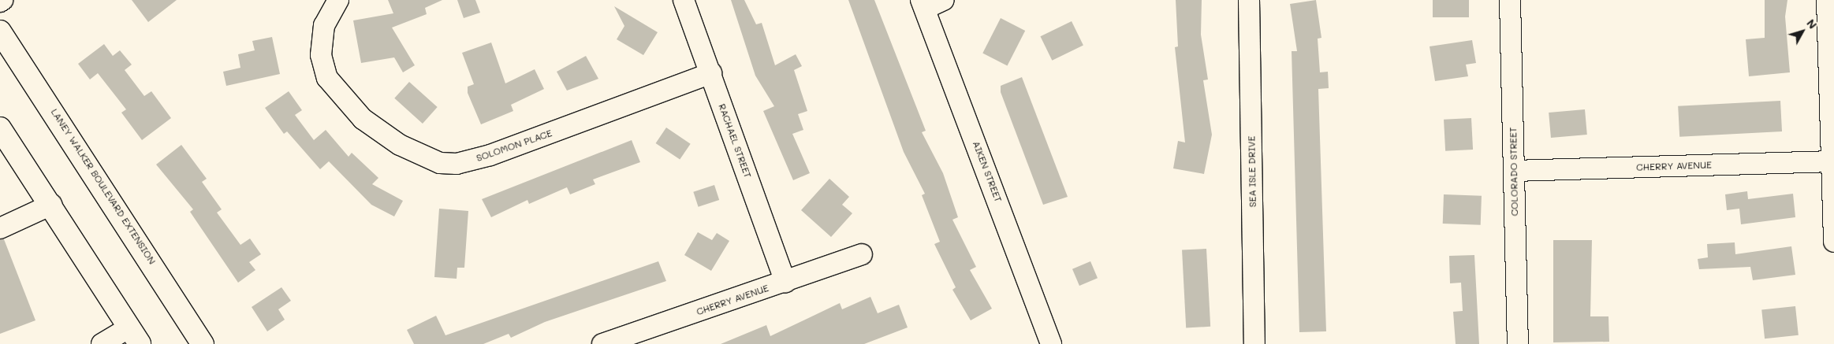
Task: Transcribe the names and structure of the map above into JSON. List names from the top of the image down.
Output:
{
  "streets": {
    "main road": ["LANEY WALKER BOULEVARD EXTENSION"],
    "street": [
      "RACHAEL STREET",
      "SOLOMON PLACE",
      "CHERRY AVENUE",
      "AIKEN STREET",
      "SEA ISLE DRIVE",
      "COLORADO STREET"
    ]
  },
  "crossings": [
    ["RACHAEL STREET", "SOLOMON PLACE"],
    ["RACHAEL STREET", "CHERRY AVENUE"],
    ["CHERRY AVENUE", "COLORADO STREET"]
  ],
  "north": "top right"
}
